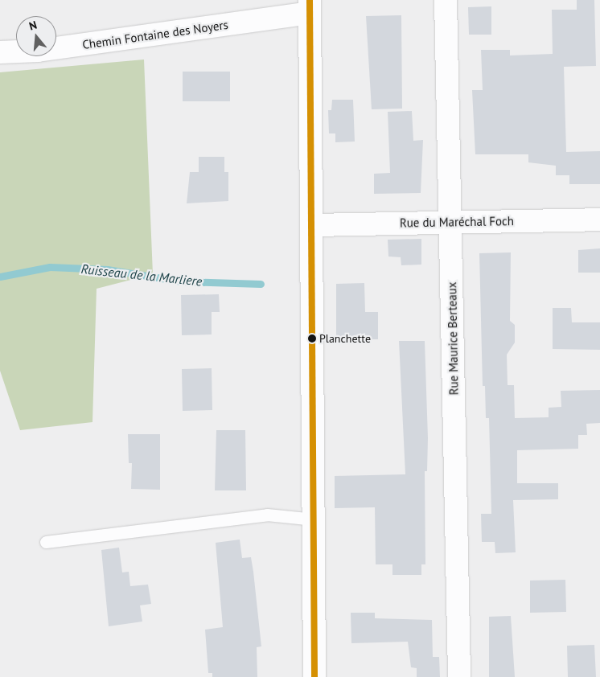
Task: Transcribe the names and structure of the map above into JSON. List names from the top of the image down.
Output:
{
  "streets": {
    "street": ["Chemin Fontaine des Noyers", "Rue du Maréchal Foch", "Rue Maurice Berteaux"]
  },
  "crossings": [
    ["Rue du Maréchal Foch", "Rue Maurice Berteaux"]
  ],
  "water": ["Ruisseau de la Marliere"],
  "places": ["Planchette"],
  "north": "top"
}
